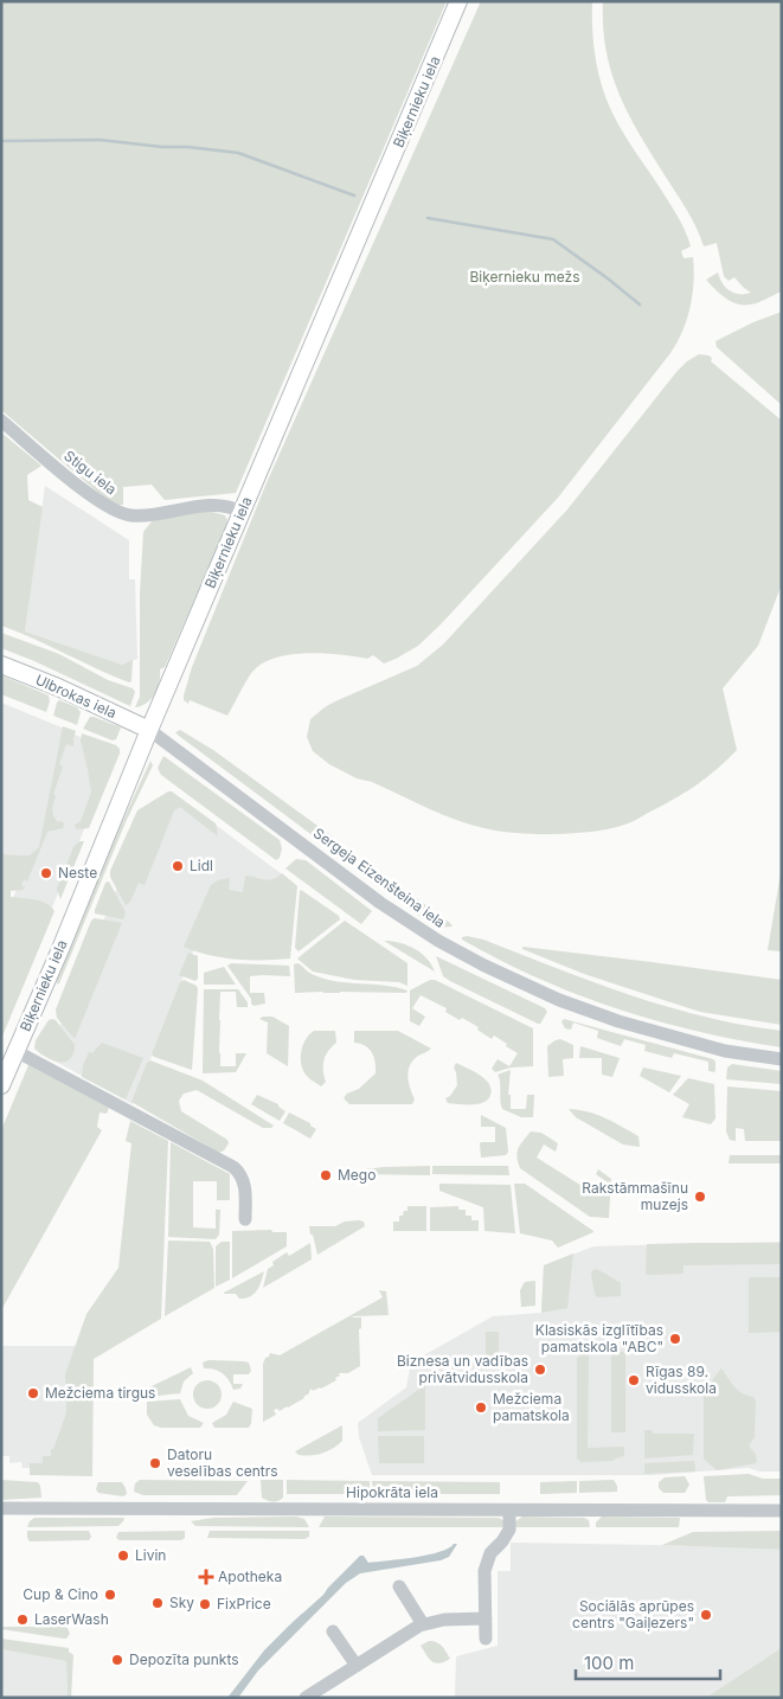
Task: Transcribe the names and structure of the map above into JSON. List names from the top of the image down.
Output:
{
  "streets": {
    "main road": ["Biķernieku iela", "Ulbrokas iela"],
    "street": ["Stigu iela", "Sergeja Eizenšteina iela", "Hipokrāta iela"]
  },
  "crossings": [
    ["Biķernieku iela", "Stigu iela"],
    ["Biķernieku iela", "Ulbrokas iela"],
    ["Biķernieku iela", "Sergeja Eizenšteina iela"],
    ["Ulbrokas iela", "Sergeja Eizenšteina iela"]
  ],
  "parks": ["Biķernieku mežs"],
  "places": {
    "other": [
      "Lidl",
      "Neste",
      "Mego",
      "Rakstāmmašīnu muzejs",
      "Klasiskās izglītības pamatskola \"ABC\"",
      "Biznesa un vadības privātvidusskola",
      "Rīgas 89. vidusskola",
      "Mežciema tirgus",
      "Mežciema pamatskola",
      "Datoru veselības centrs",
      "Livin",
      "Cup & Cino",
      "Sky",
      "FixPrice",
      "Sociālās aprūpes centrs \"Gaiļezers\"",
      "LaserWash",
      "Depozīta punkts"
    ],
    "health": ["Apotheka"]
  },
  "scale_bar": "100 m"
}
